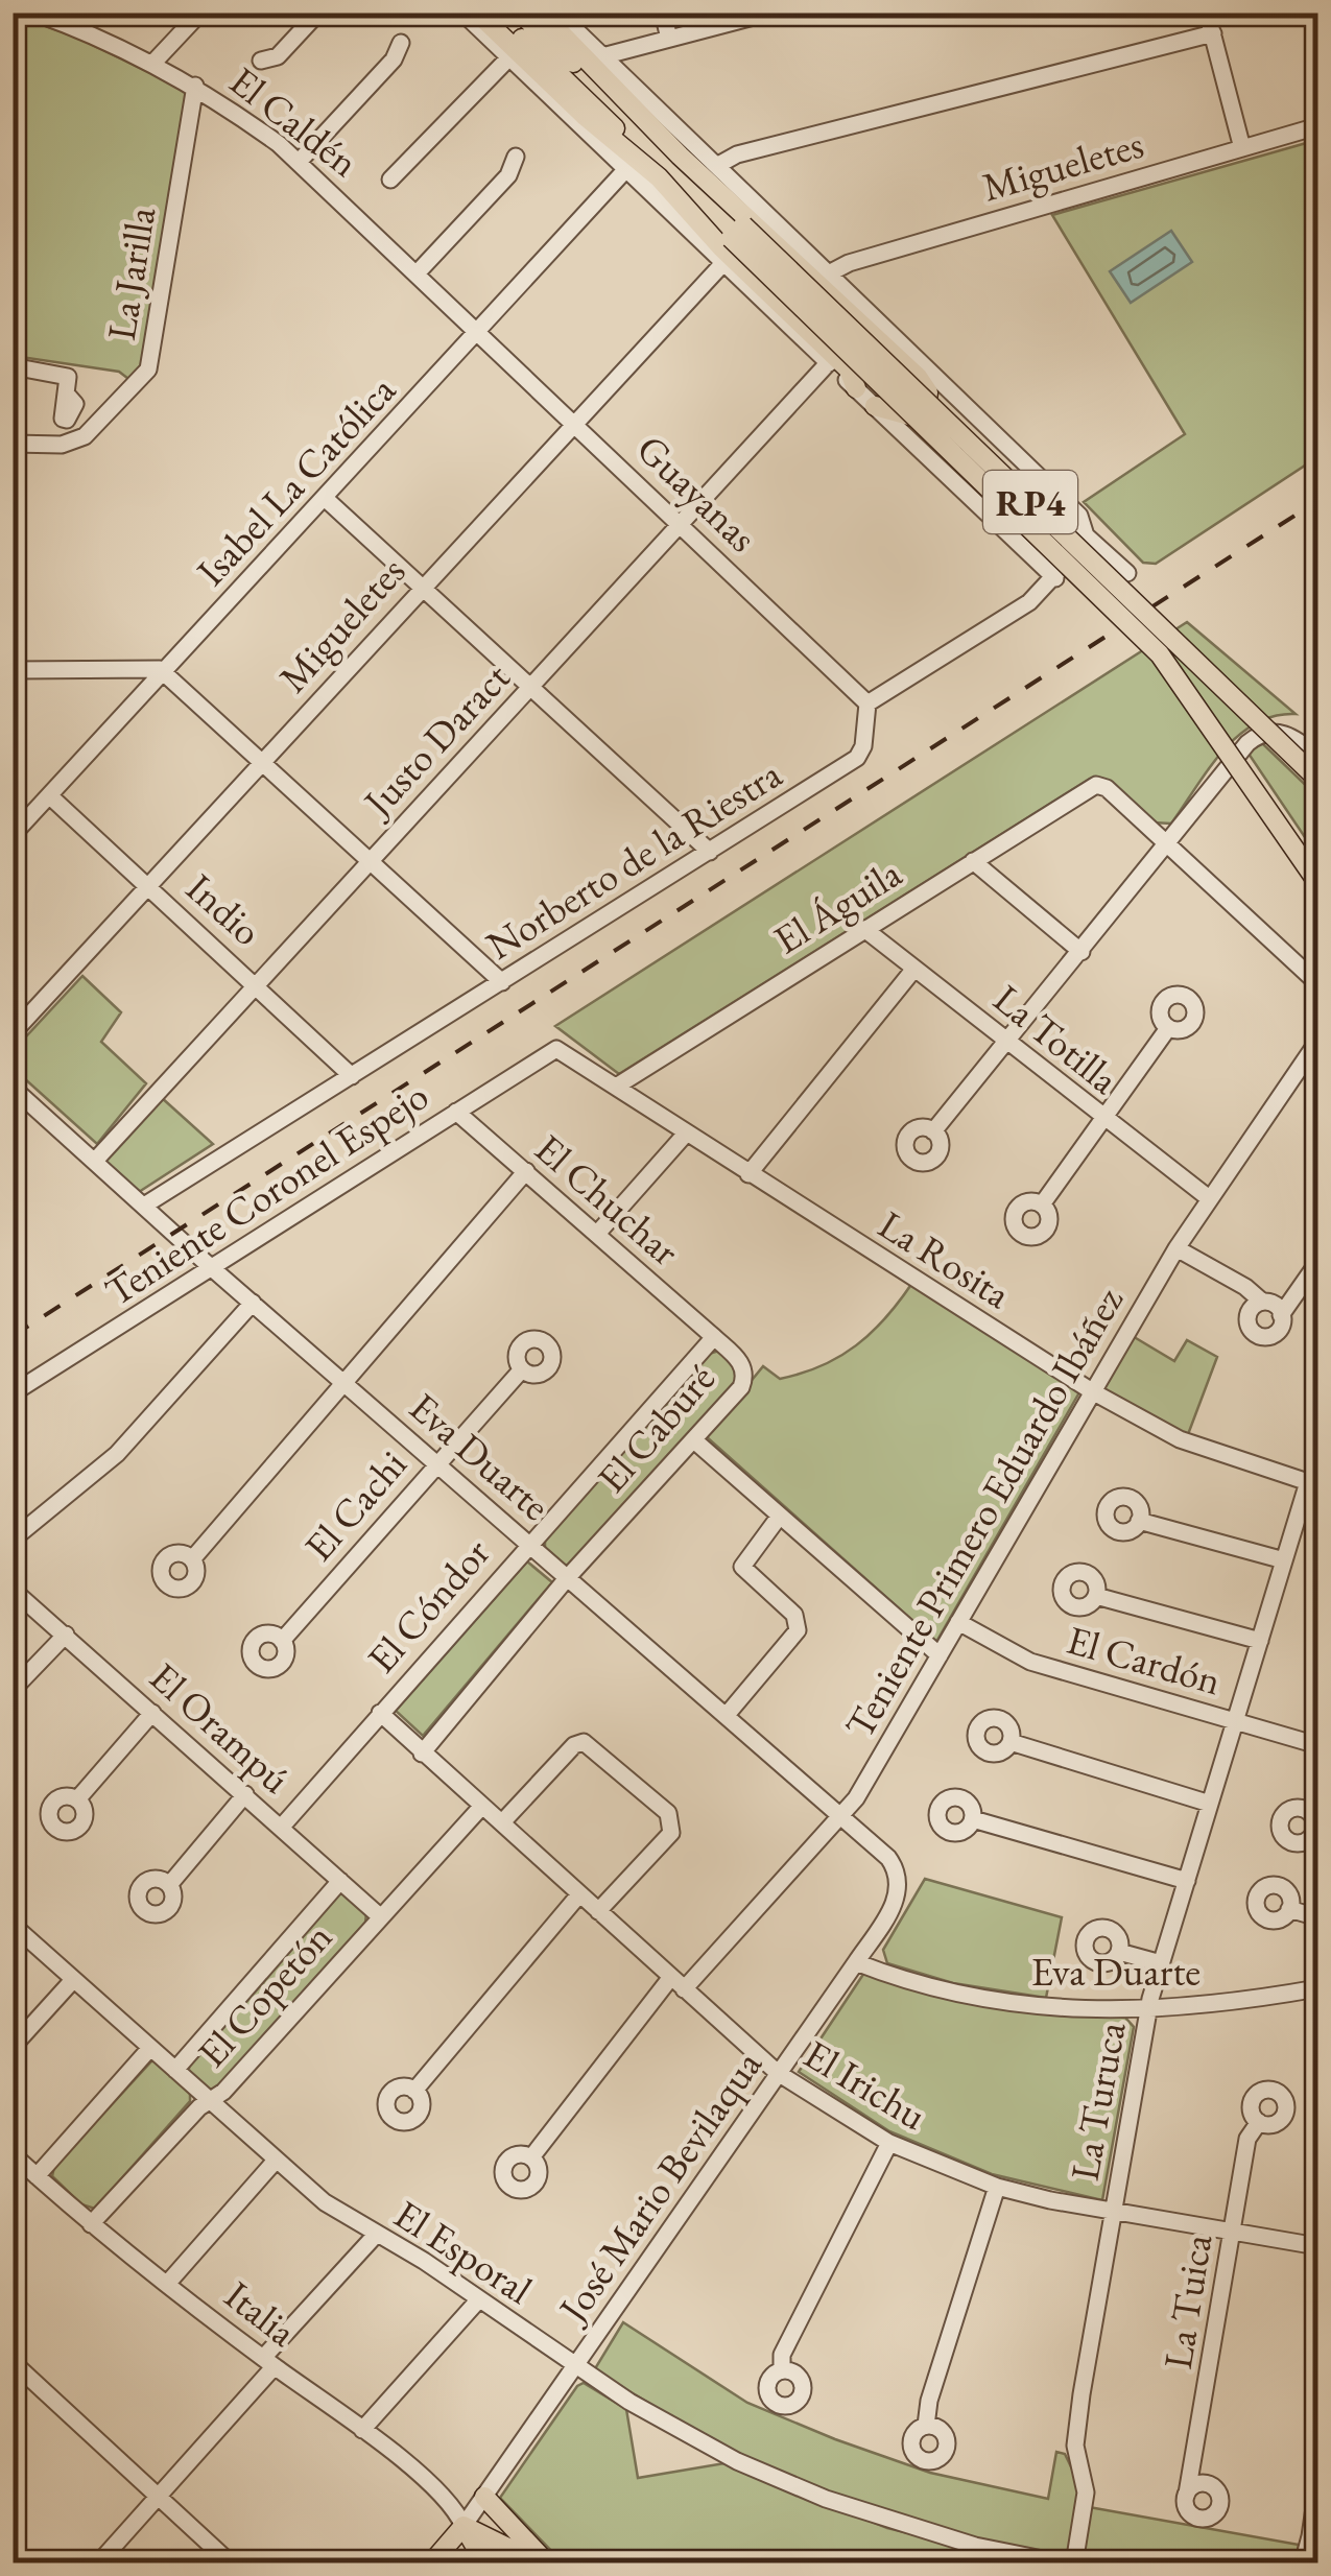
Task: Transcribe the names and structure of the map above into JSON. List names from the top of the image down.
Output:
{
  "streets": {
    "main road": ["RP4", "José Mario Bevilaqua"],
    "street": [
      "El Caldén",
      "Migueletes",
      "La Jarilla",
      "Isabel La Católica",
      "Guayanas",
      "Justo Daract",
      "Norberto de la Riestra",
      "El Águila",
      "Indio",
      "La Totilla",
      "Teniente Coronel Espejo",
      "El Chuchar",
      "La Rosita",
      "El Caburé",
      "Eva Duarte",
      "El Cachi",
      "Teniente Primero Eduardo Ibáñez",
      "El Cóndor",
      "El Cardón",
      "El Orampú",
      "El Copetón",
      "El Irichu",
      "La Turuca",
      "El Esporal",
      "La Tuica",
      "Italia"
    ]
  },
  "crossings": [
    ["El Caldén", "La Jarilla"],
    ["El Caldén", "Isabel La Católica"],
    ["El Caldén", "Guayanas"],
    ["Migueletes", "Guayanas"],
    ["Migueletes", "Indio"],
    ["Isabel La Católica", "Guayanas"],
    ["Isabel La Católica", "Indio"],
    ["Guayanas", "Justo Daract"],
    ["Guayanas", "Norberto de la Riestra"],
    ["Justo Daract", "Indio"],
    ["Justo Daract", "Eva Duarte"],
    ["Norberto de la Riestra", "Indio"],
    ["Norberto de la Riestra", "Eva Duarte"],
    ["El Águila", "La Totilla"],
    ["El Águila", "La Rosita"],
    ["La Totilla", "Teniente Primero Eduardo Ibáñez"],
    ["Teniente Coronel Espejo", "El Chuchar"],
    ["Teniente Coronel Espejo", "La Rosita"],
    ["Teniente Coronel Espejo", "Eva Duarte"],
    ["El Chuchar", "El Caburé"],
    ["El Chuchar", "El Cóndor"],
    ["La Rosita", "Teniente Primero Eduardo Ibáñez"],
    ["La Rosita", "La Turuca"],
    ["El Caburé", "Eva Duarte"],
    ["El Caburé", "El Cóndor"],
    ["El Caburé", "El Irichu"],
    ["Eva Duarte", "El Cachi"],
    ["Eva Duarte", "Teniente Primero Eduardo Ibáñez"],
    ["Eva Duarte", "El Cóndor"],
    ["Eva Duarte", "La Turuca"],
    ["Eva Duarte", "José Mario Bevilaqua"],
    ["Teniente Primero Eduardo Ibáñez", "El Cardón"],
    ["Teniente Primero Eduardo Ibáñez", "El Irichu"],
    ["El Cóndor", "El Orampú"],
    ["El Cóndor", "El Irichu"],
    ["El Cardón", "La Turuca"],
    ["El Orampú", "El Copetón"],
    ["El Copetón", "El Irichu"],
    ["El Copetón", "El Esporal"],
    ["El Copetón", "Italia"],
    ["El Irichu", "La Turuca"],
    ["El Irichu", "José Mario Bevilaqua"],
    ["El Irichu", "La Tuica"],
    ["José Mario Bevilaqua", "El Esporal"],
    ["José Mario Bevilaqua", "Italia"]
  ]
}
